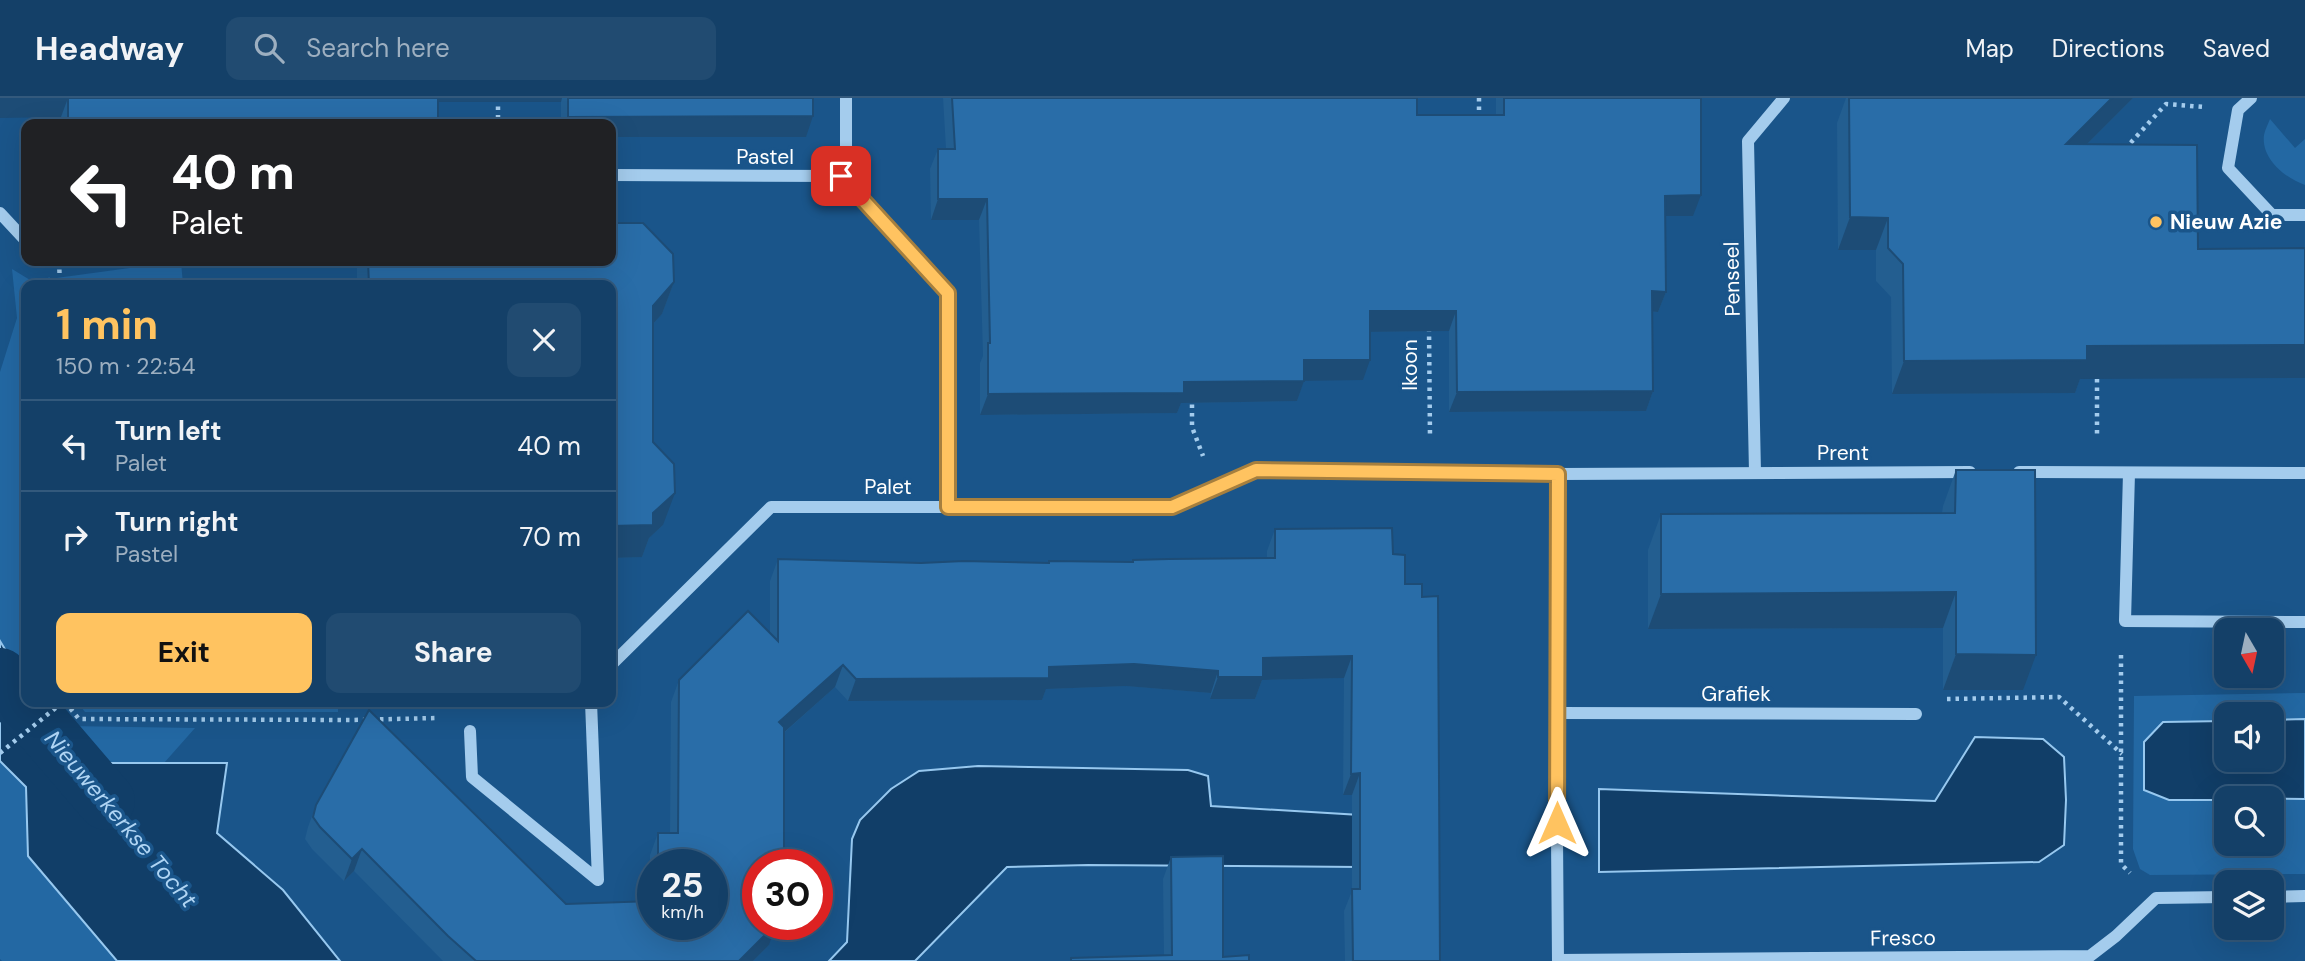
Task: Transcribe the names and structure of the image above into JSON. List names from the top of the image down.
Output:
{
  "streets": {
    "street": [
      "Pastel",
      "Penseel",
      "Prent",
      "Palet",
      "Grafiek",
      "Fresco"
    ],
    "path": ["Ikoon"]
  },
  "crossings": [
    ["Penseel", "Prent"],
    ["Ikoon", "Palet"],
    ["Prent", "Palet"]
  ],
  "water": ["Nieuwerkerkse Tocht"],
  "places": ["Nieuw Azie"],
  "north": "bottom",
  "page": {
    "header": "Headway",
    "search": "Search here",
    "nav": ["Map", "Directions", "Saved"],
    "turn": ["40 m", "Palet"],
    "heading": ["1 min", "150 m · 22:54"],
    "list": [
      {
        "name": "Turn left",
        "note": "Palet",
        "value": "40 m"
      },
      {
        "name": "Turn right",
        "note": "Pastel",
        "value": "70 m"
      }
    ],
    "buttons": ["Exit", "Share"],
    "speed": "25 km/h",
    "limit": "30"
  }
}
